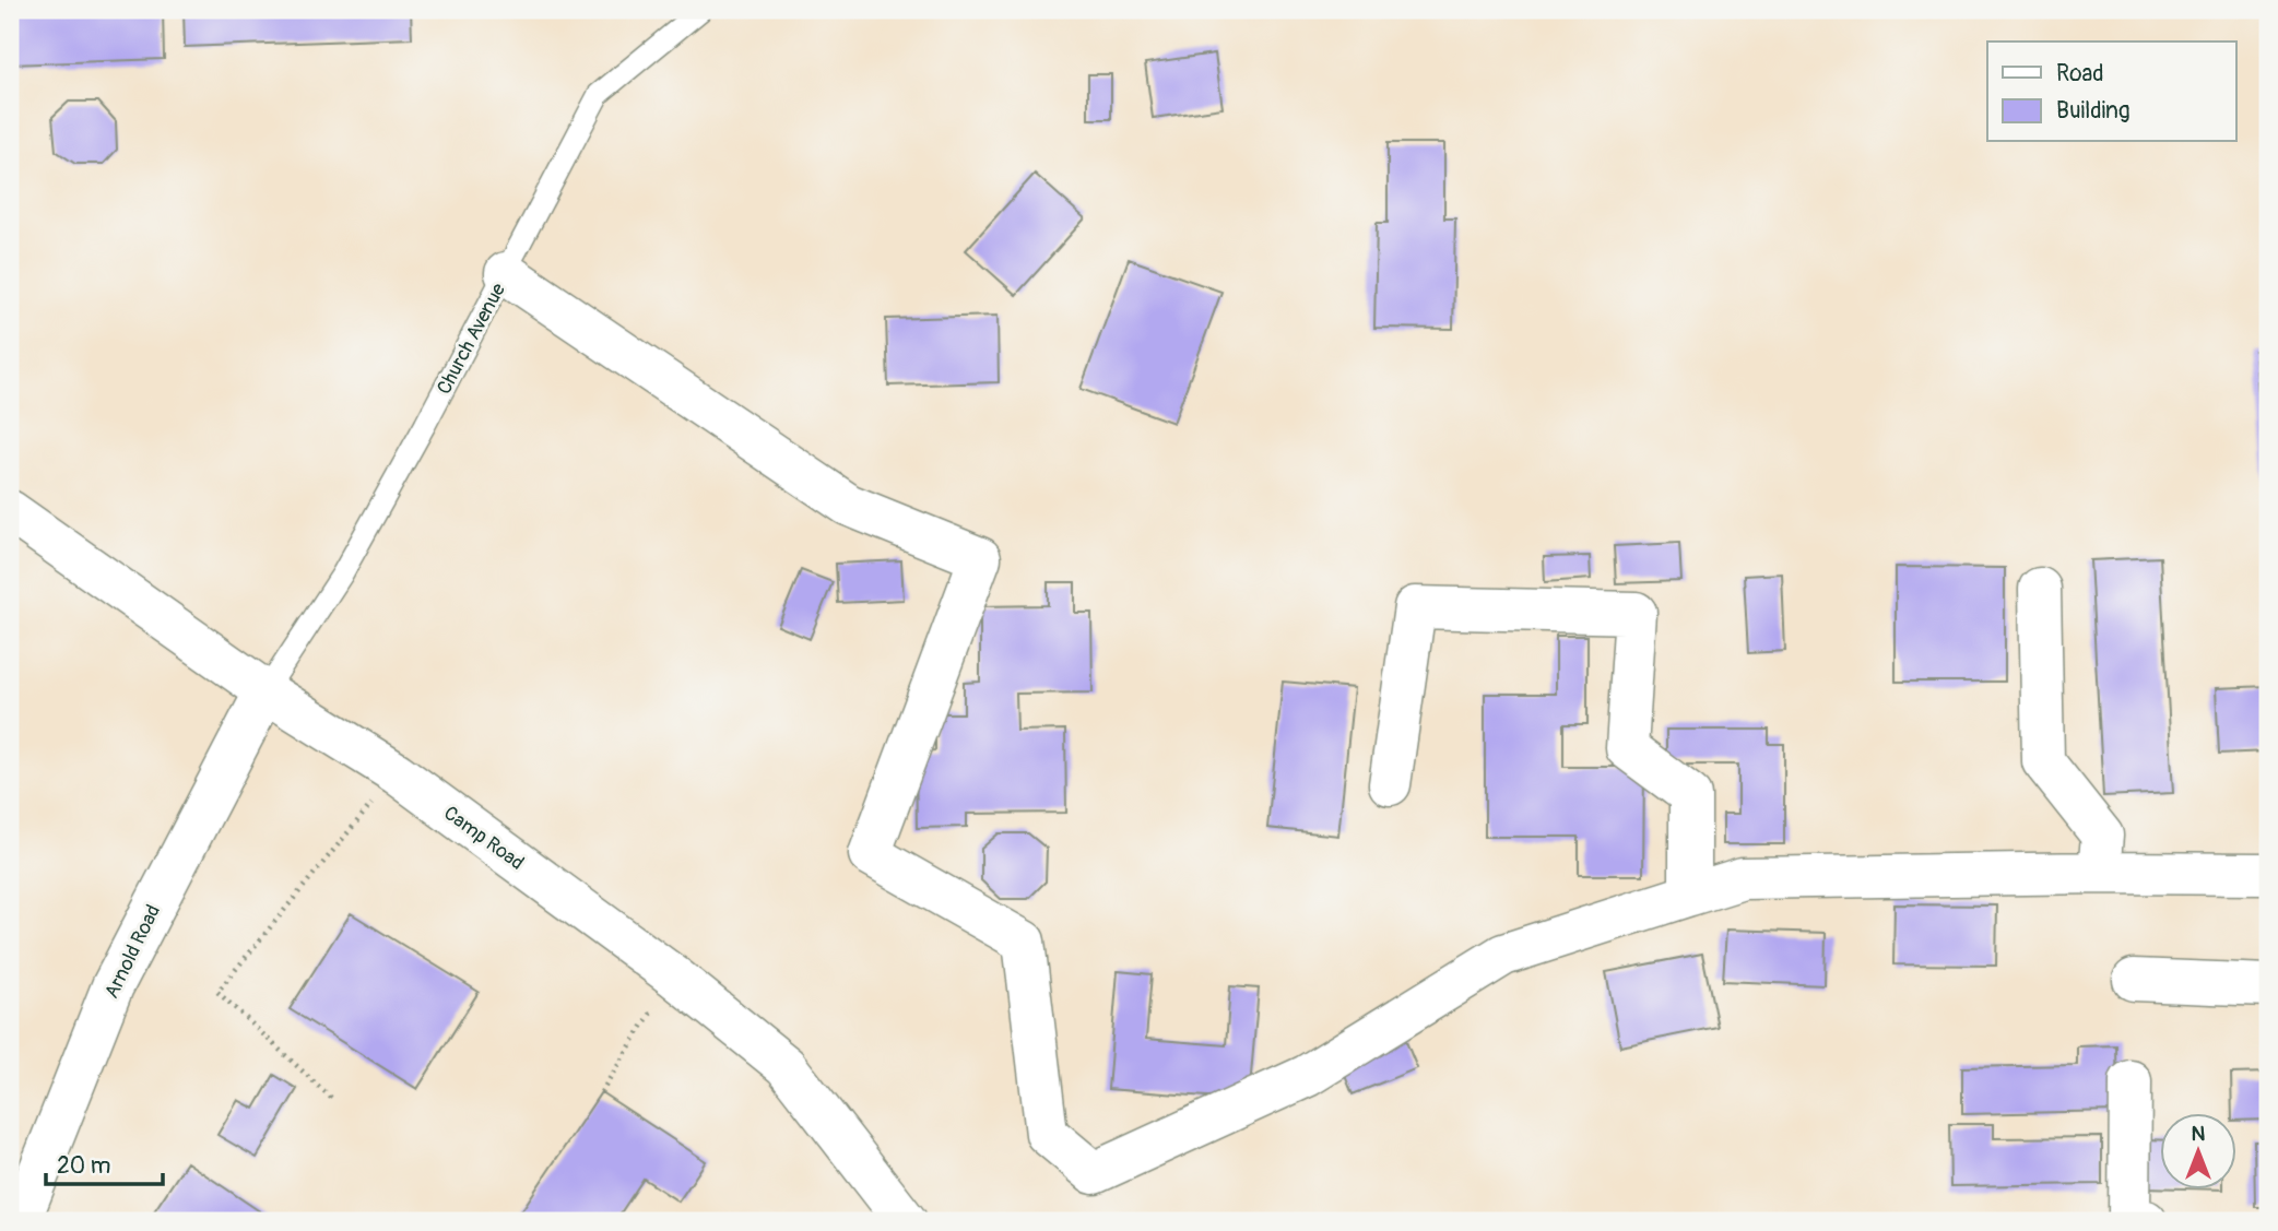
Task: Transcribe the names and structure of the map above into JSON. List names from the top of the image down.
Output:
{
  "streets": {
    "street": ["Camp Road", "Arnold Road"],
    "lane": ["Church Avenue"]
  },
  "crossings": [
    ["Church Avenue", "Camp Road"],
    ["Church Avenue", "Arnold Road"],
    ["Camp Road", "Arnold Road"]
  ],
  "legend": ["Road", "Building"],
  "scale_bar": "20 m",
  "north": "top"
}
